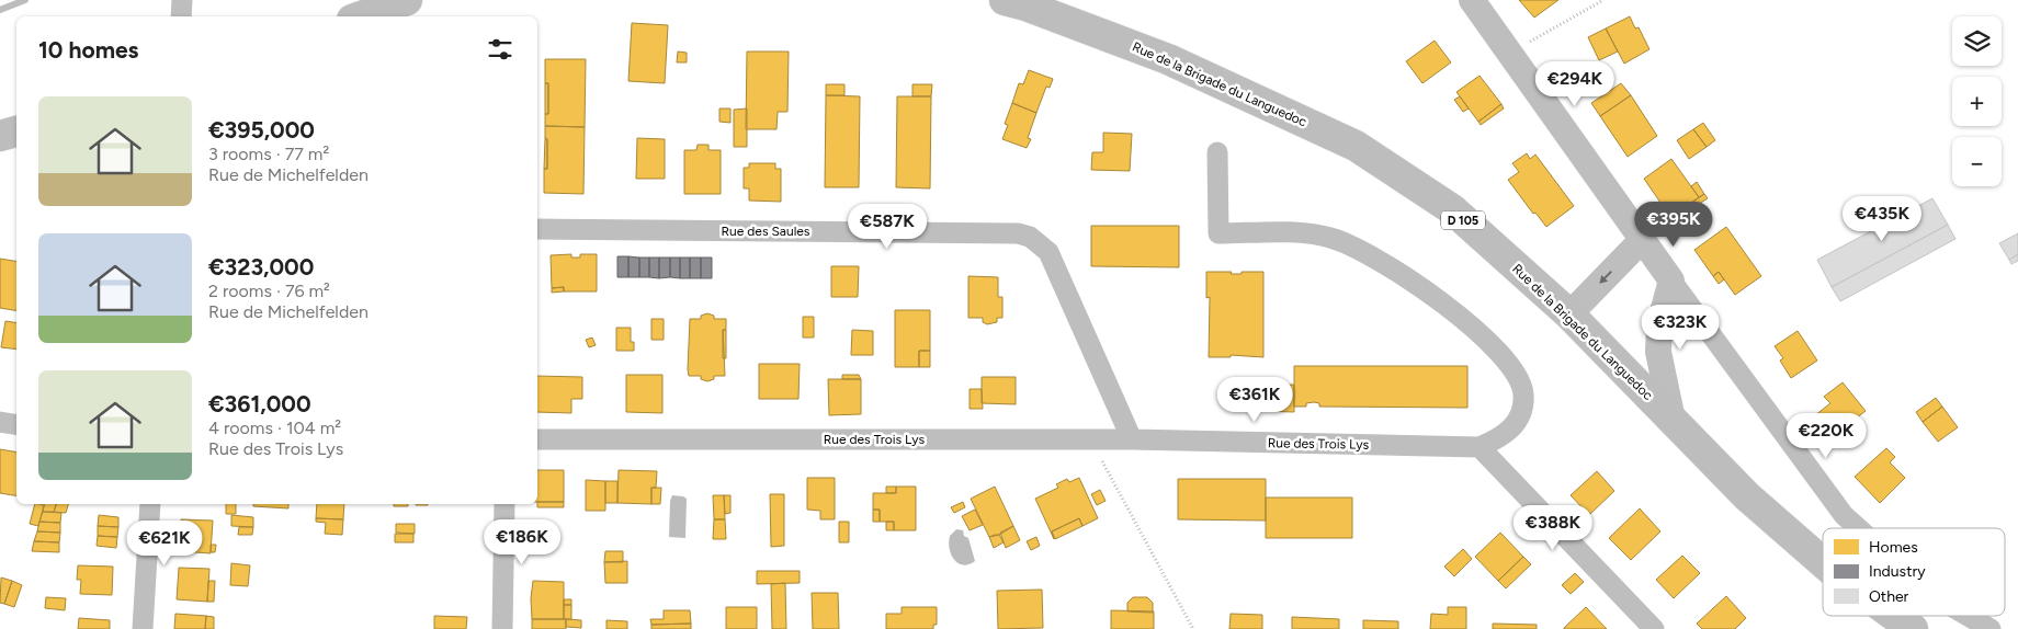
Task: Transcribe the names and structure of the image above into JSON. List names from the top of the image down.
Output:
{
  "streets": {
    "main road": ["Rue de la Brigade du Languedoc", "D 105"],
    "street": ["Rue des Saules", "Rue des Trois Lys"]
  },
  "crossings": [
    ["Rue des Saules", "Rue des Trois Lys"]
  ],
  "legend": ["Homes", "Industry", "Other"],
  "page": {
    "map_buttons": ["+", "−"],
    "heading": "10 homes",
    "price": [
      "€294K",
      "€435K",
      "€395K",
      "€587K",
      "€323K",
      "€361K",
      "€220K",
      "€388K",
      "€186K",
      "€621K"
    ],
    "list": [
      {
        "name": "€395,000",
        "note": "3 rooms · 77 m² · Rue de Michelfelden"
      },
      {
        "name": "€323,000",
        "note": "2 rooms · 76 m² · Rue de Michelfelden"
      },
      {
        "name": "€361,000",
        "note": "4 rooms · 104 m² · Rue des Trois Lys"
      }
    ]
  }
}
